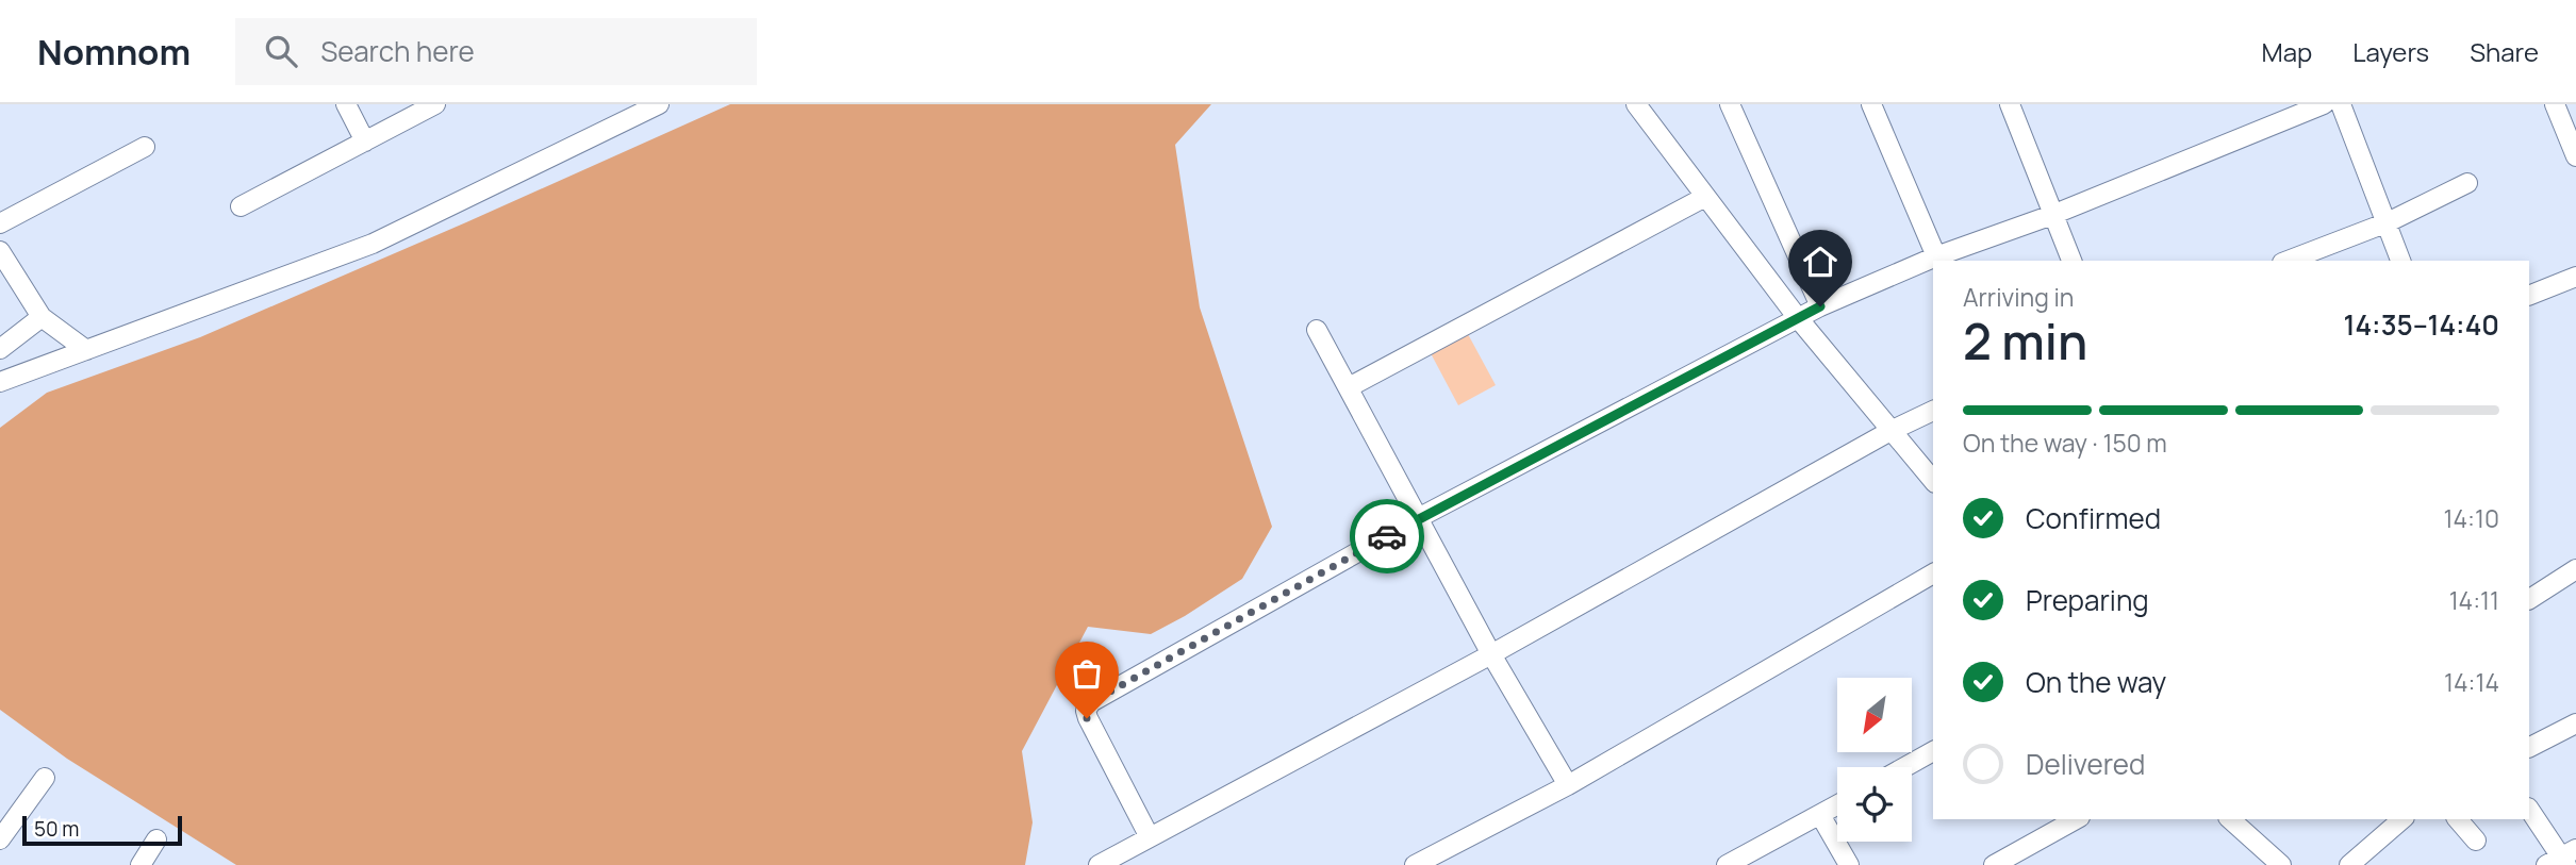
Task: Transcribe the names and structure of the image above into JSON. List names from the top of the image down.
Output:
{
  "scale_bar": "50 m",
  "north": "bottom left",
  "page": {
    "header": "Nomnom",
    "search": "Search here",
    "nav": ["Map", "Layers", "Share"],
    "heading": ["2 min", "Arriving in", "14:35–14:40"],
    "bar": "On the way · 150 m",
    "list": [
      ["Confirmed", "14:10"],
      ["Preparing", "14:11"],
      ["On the way", "14:14"],
      "Delivered"
    ],
    "scale": "50 m"
  }
}
